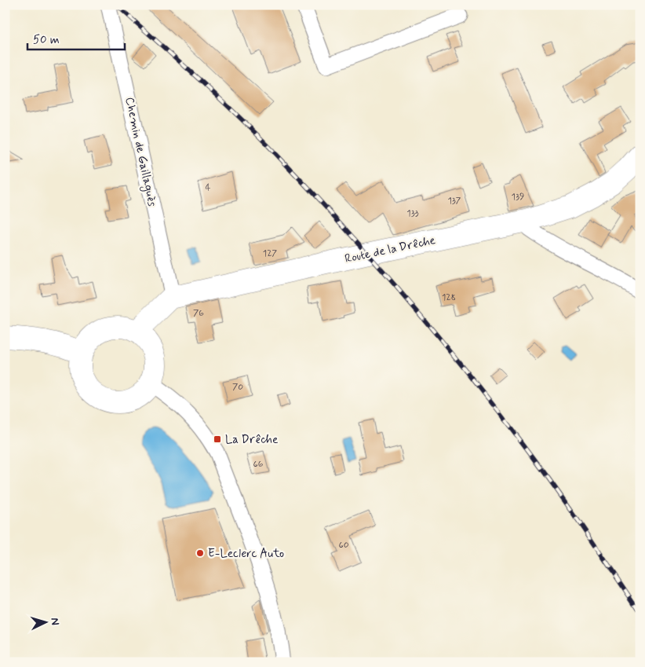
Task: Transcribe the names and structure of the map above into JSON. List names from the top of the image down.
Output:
{
  "streets": {
    "street": ["Chemin de Gaillaguès", "Route de la Drêche"]
  },
  "crossings": [
    ["Chemin de Gaillaguès", "Route de la Drêche"]
  ],
  "places": {
    "transit": ["La Drêche"],
    "other": ["E-Leclerc Auto"]
  },
  "house_numbers": [
    "4",
    "139",
    "137",
    "133",
    "127",
    "128",
    "76",
    "70",
    "66",
    "60"
  ],
  "scale_bar": "50 m",
  "north": "right"
}
